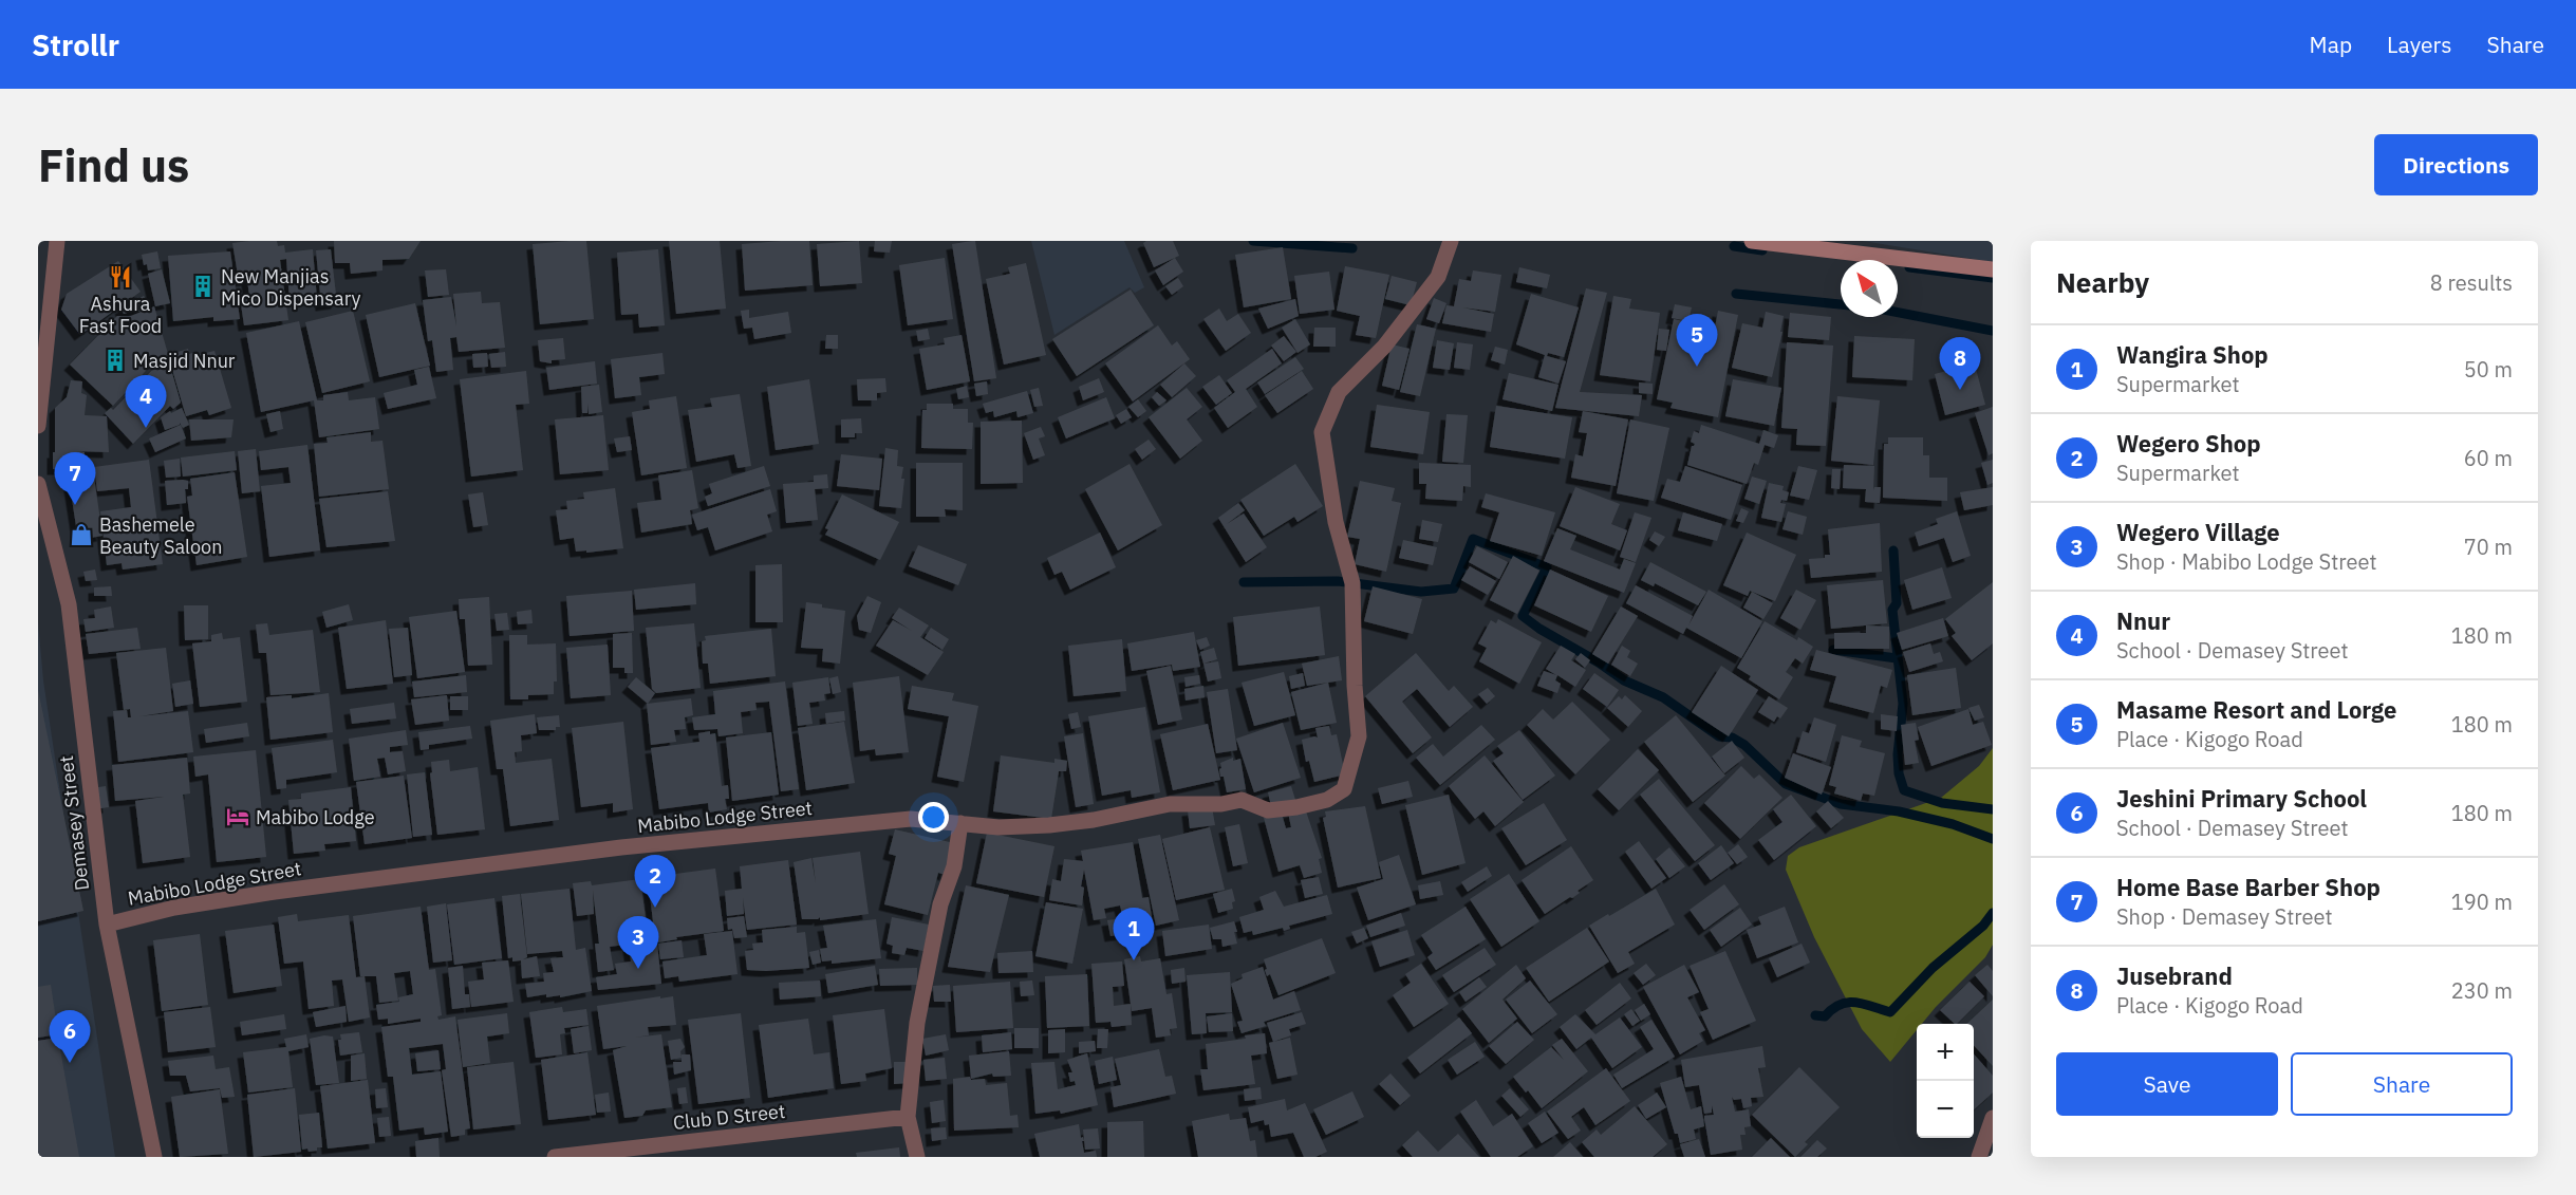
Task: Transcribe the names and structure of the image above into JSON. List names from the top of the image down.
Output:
{
  "streets": {
    "street": ["Mabibo Lodge Street", "Demasey Street", "Club D Street"]
  },
  "crossings": [
    ["Mabibo Lodge Street", "Demasey Street"]
  ],
  "places": {
    "restaurant": ["Ashura Fast Food"],
    "building": ["New Manjias Mico Dispensary", "Masjid Nnur"],
    "shop": ["Bashemele Beauty Saloon"],
    "hotel": ["Mabibo Lodge"]
  },
  "north": "top left",
  "page": {
    "header": "Strollr",
    "nav": ["Map", "Layers", "Share"],
    "buttons": [
      "Directions",
      ["Save", "Share"]
    ],
    "title": "Find us",
    "heading": ["Nearby", "8 results"],
    "pins": [
      "5",
      "8",
      "4",
      "7",
      "2",
      "1",
      "3",
      "6"
    ],
    "list": [
      {
        "mark": "1",
        "name": "Wangira Shop",
        "note": "Supermarket",
        "value": "50 m"
      },
      {
        "mark": "2",
        "name": "Wegero Shop",
        "note": "Supermarket",
        "value": "60 m"
      },
      {
        "mark": "3",
        "name": "Wegero Village",
        "note": "Shop · Mabibo Lodge Street",
        "value": "70 m"
      },
      {
        "mark": "4",
        "name": "Nnur",
        "note": "School · Demasey Street",
        "value": "180 m"
      },
      {
        "mark": "5",
        "name": "Masame Resort and Lorge",
        "note": "Place · Kigogo Road",
        "value": "180 m"
      },
      {
        "mark": "6",
        "name": "Jeshini Primary School",
        "note": "School · Demasey Street",
        "value": "180 m"
      },
      {
        "mark": "7",
        "name": "Home Base Barber Shop",
        "note": "Shop · Demasey Street",
        "value": "190 m"
      },
      {
        "mark": "8",
        "name": "Jusebrand",
        "note": "Place · Kigogo Road",
        "value": "230 m"
      }
    ],
    "map_buttons": ["+", "−"]
  }
}
